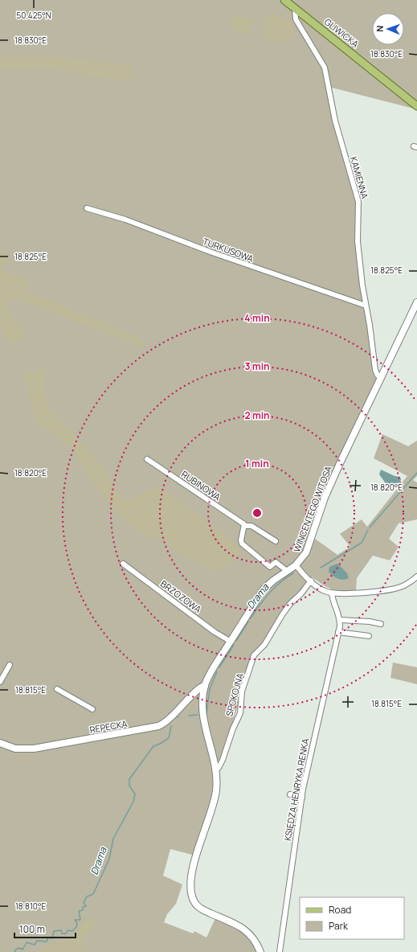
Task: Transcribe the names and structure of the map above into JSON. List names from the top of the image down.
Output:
{
  "streets": {
    "main road": ["GLIWICKA"],
    "street": [
      "KAMIENNA",
      "TURKUSOWA",
      "RUBINOWA",
      "WINCENTEGO WITOSA",
      "BRZOZOWA",
      "SPOKOJNA",
      "REPECKA",
      "KSIĘDZA HENRYKA RENKA"
    ]
  },
  "crossings": [
    ["GLIWICKA", "KAMIENNA"],
    ["KAMIENNA", "TURKUSOWA"],
    ["KAMIENNA", "WINCENTEGO WITOSA"],
    ["WINCENTEGO WITOSA", "BRZOZOWA"],
    ["WINCENTEGO WITOSA", "SPOKOJNA"],
    ["WINCENTEGO WITOSA", "REPECKA"]
  ],
  "water": ["Drama"],
  "legend": ["Road", "Park"],
  "scale_bar": "100 m",
  "north": "left",
  "coordinates": [
    "50.425°N",
    "18.830°E",
    "18.825°E",
    "18.820°E",
    "18.815°E",
    "18.810°E"
  ],
  "rings": [
    "4 min",
    "3 min",
    "2 min",
    "1 min"
  ]
}
